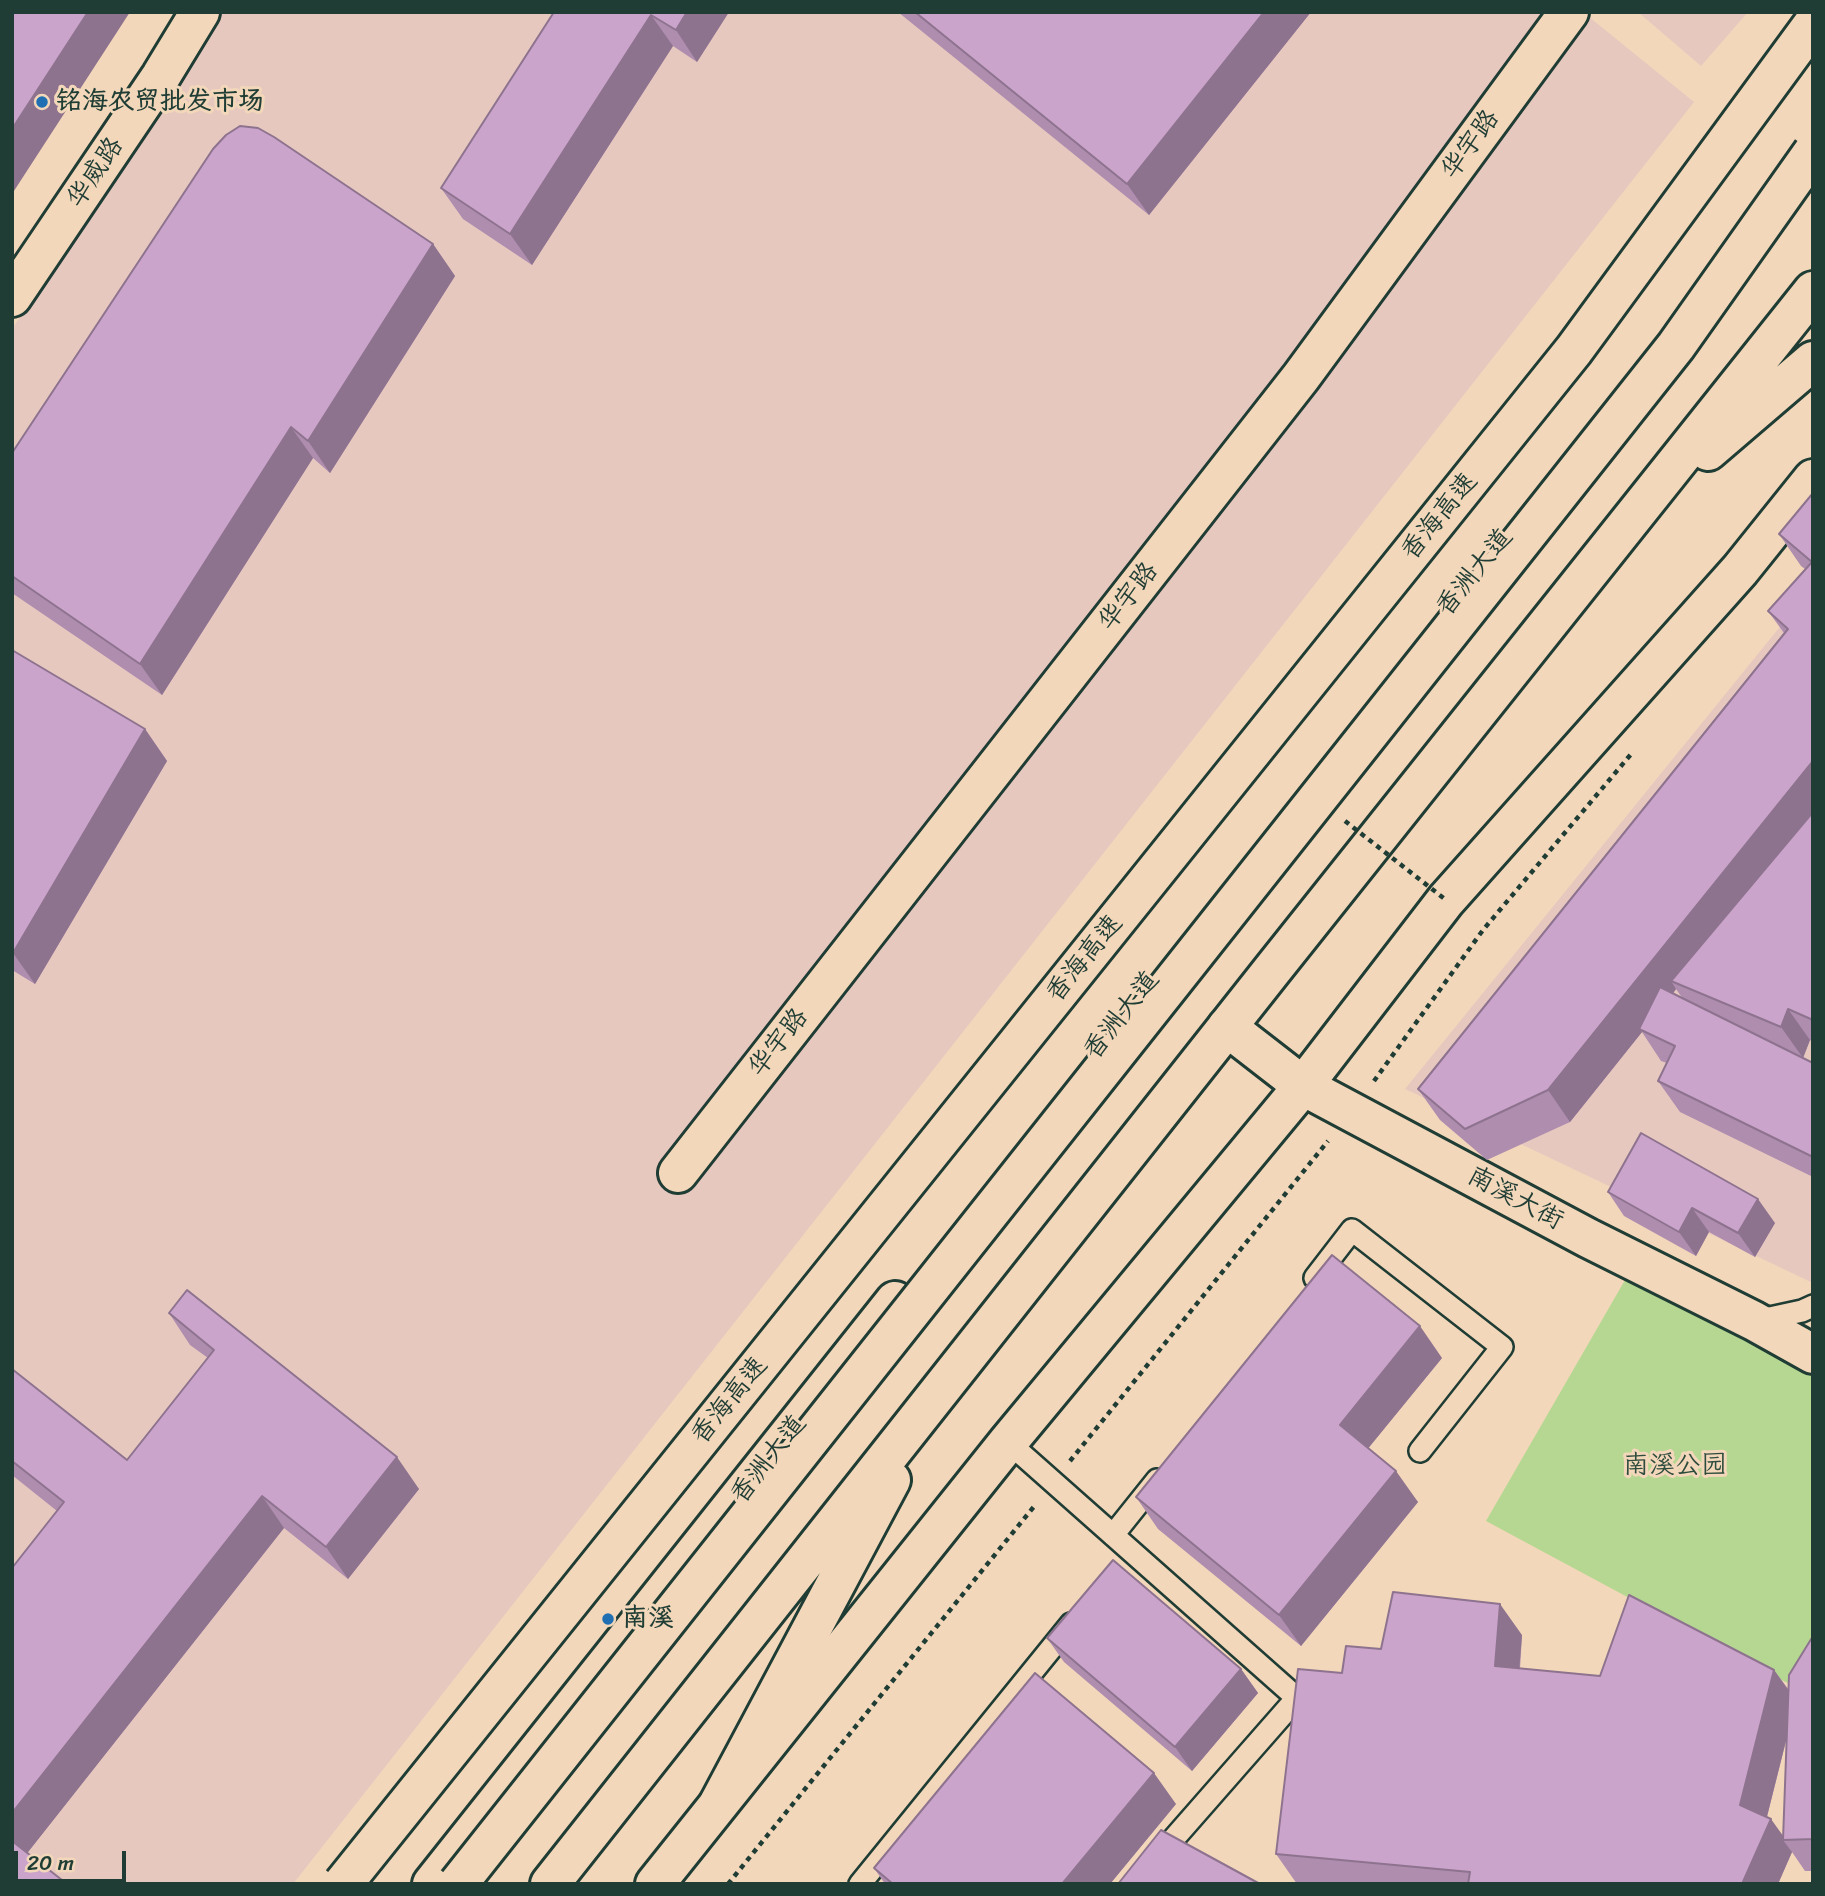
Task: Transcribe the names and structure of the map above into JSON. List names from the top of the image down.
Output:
{
  "streets": {
    "main road": [
      "华宇路",
      "华威路",
      "香海高速",
      "香洲大道",
      "南溪大街"
    ]
  },
  "parks": ["南溪公园"],
  "places": ["铭海农贸批发市场", "南溪"],
  "scale_bar": "20 m"
}
